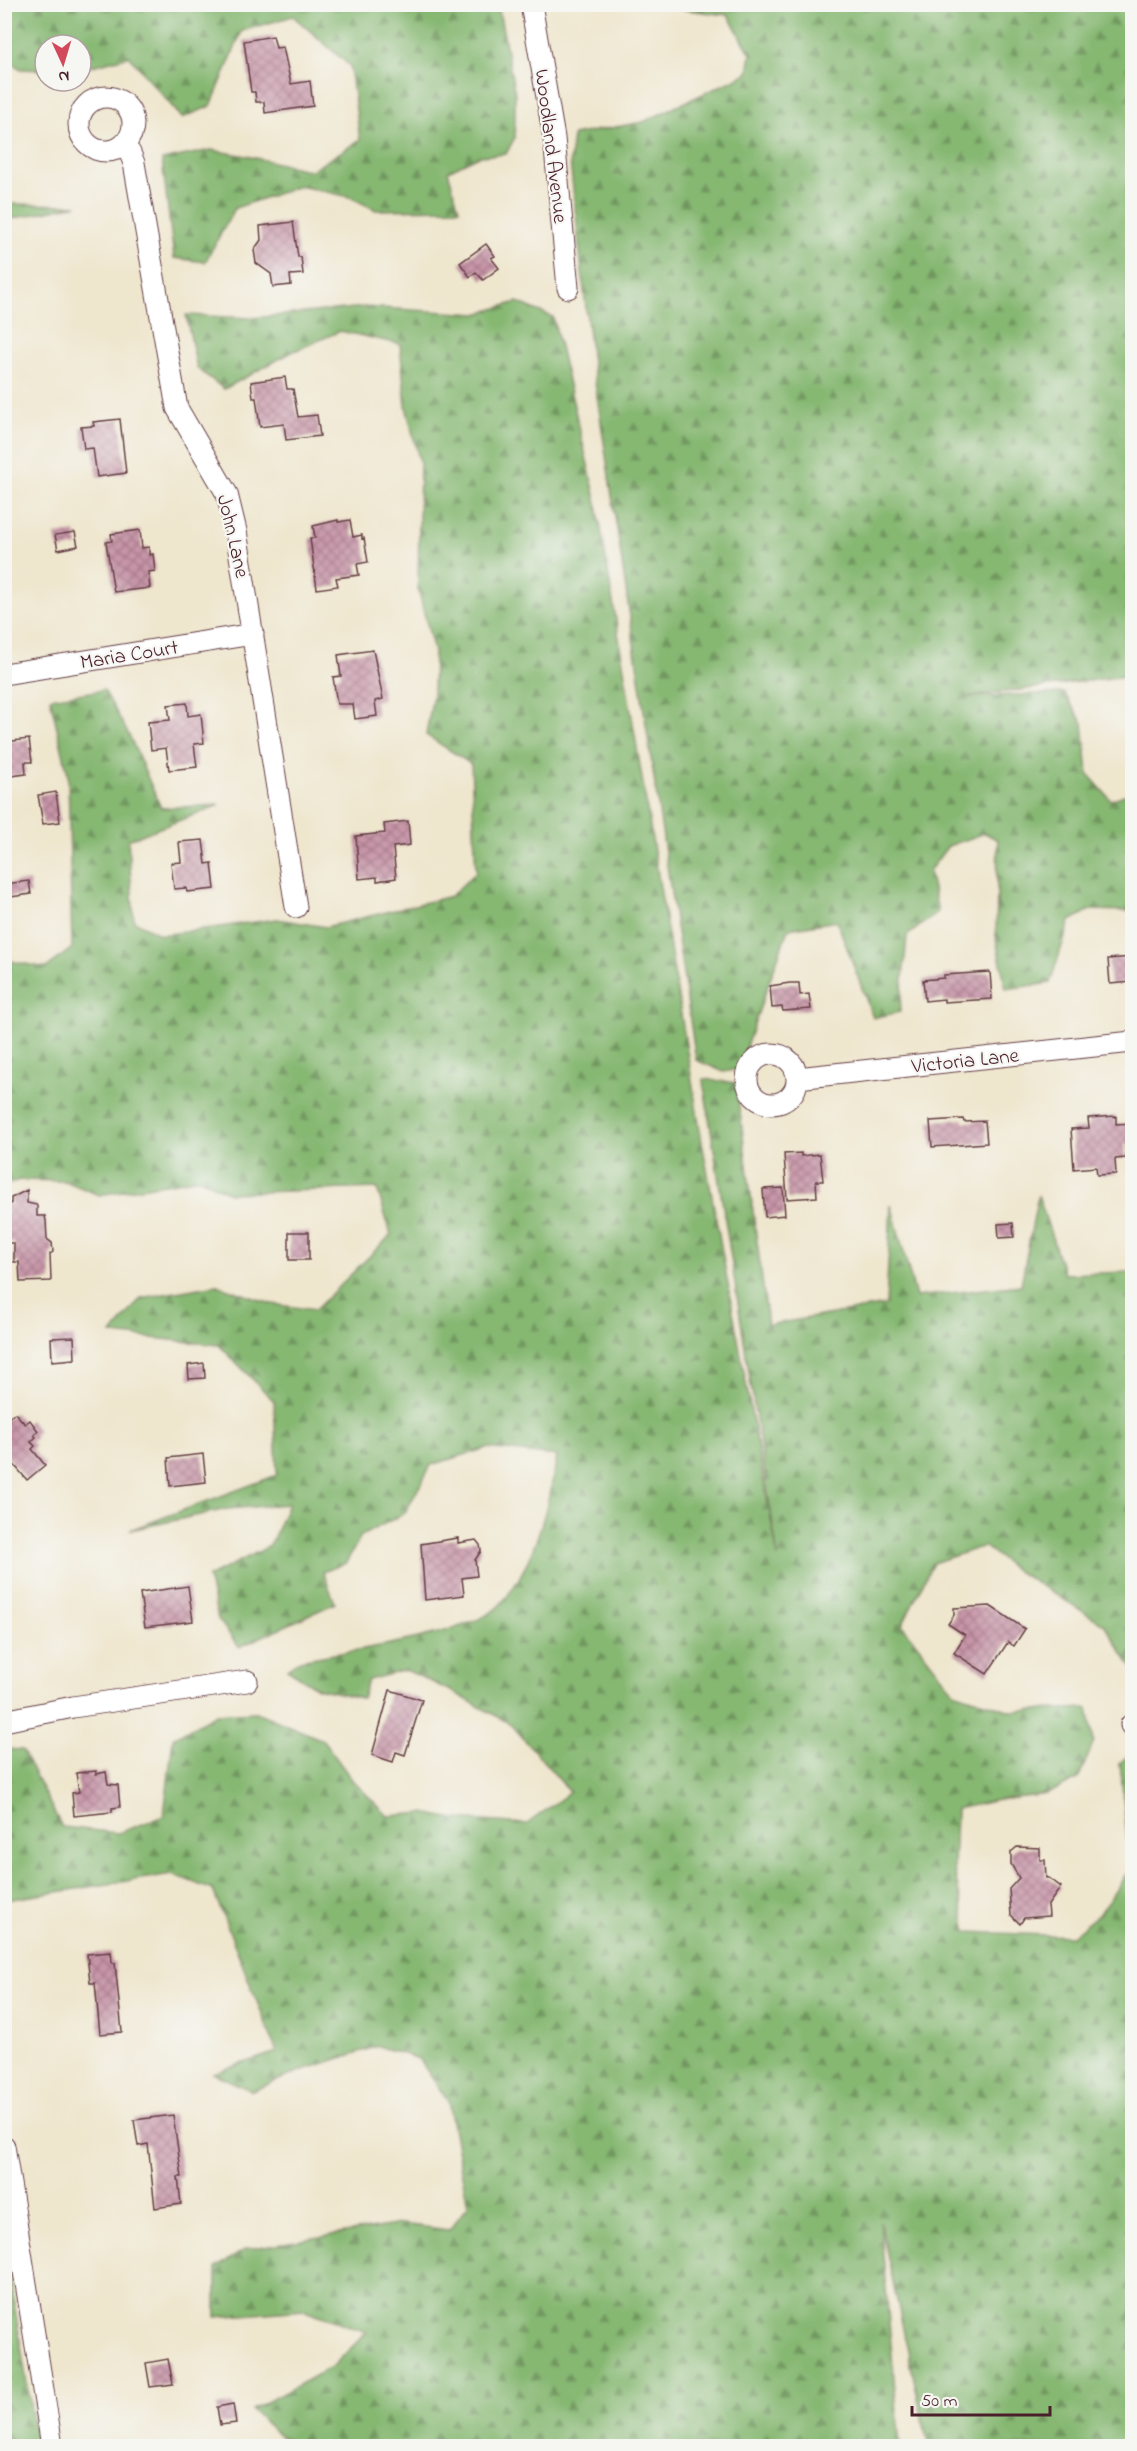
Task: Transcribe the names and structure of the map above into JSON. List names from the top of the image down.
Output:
{
  "streets": {
    "street": [
      "Woodland Avenue",
      "John Lane",
      "Maria Court",
      "Victoria Lane"
    ]
  },
  "crossings": [
    ["John Lane", "Maria Court"]
  ],
  "scale_bar": "50 m",
  "north": "bottom"
}
